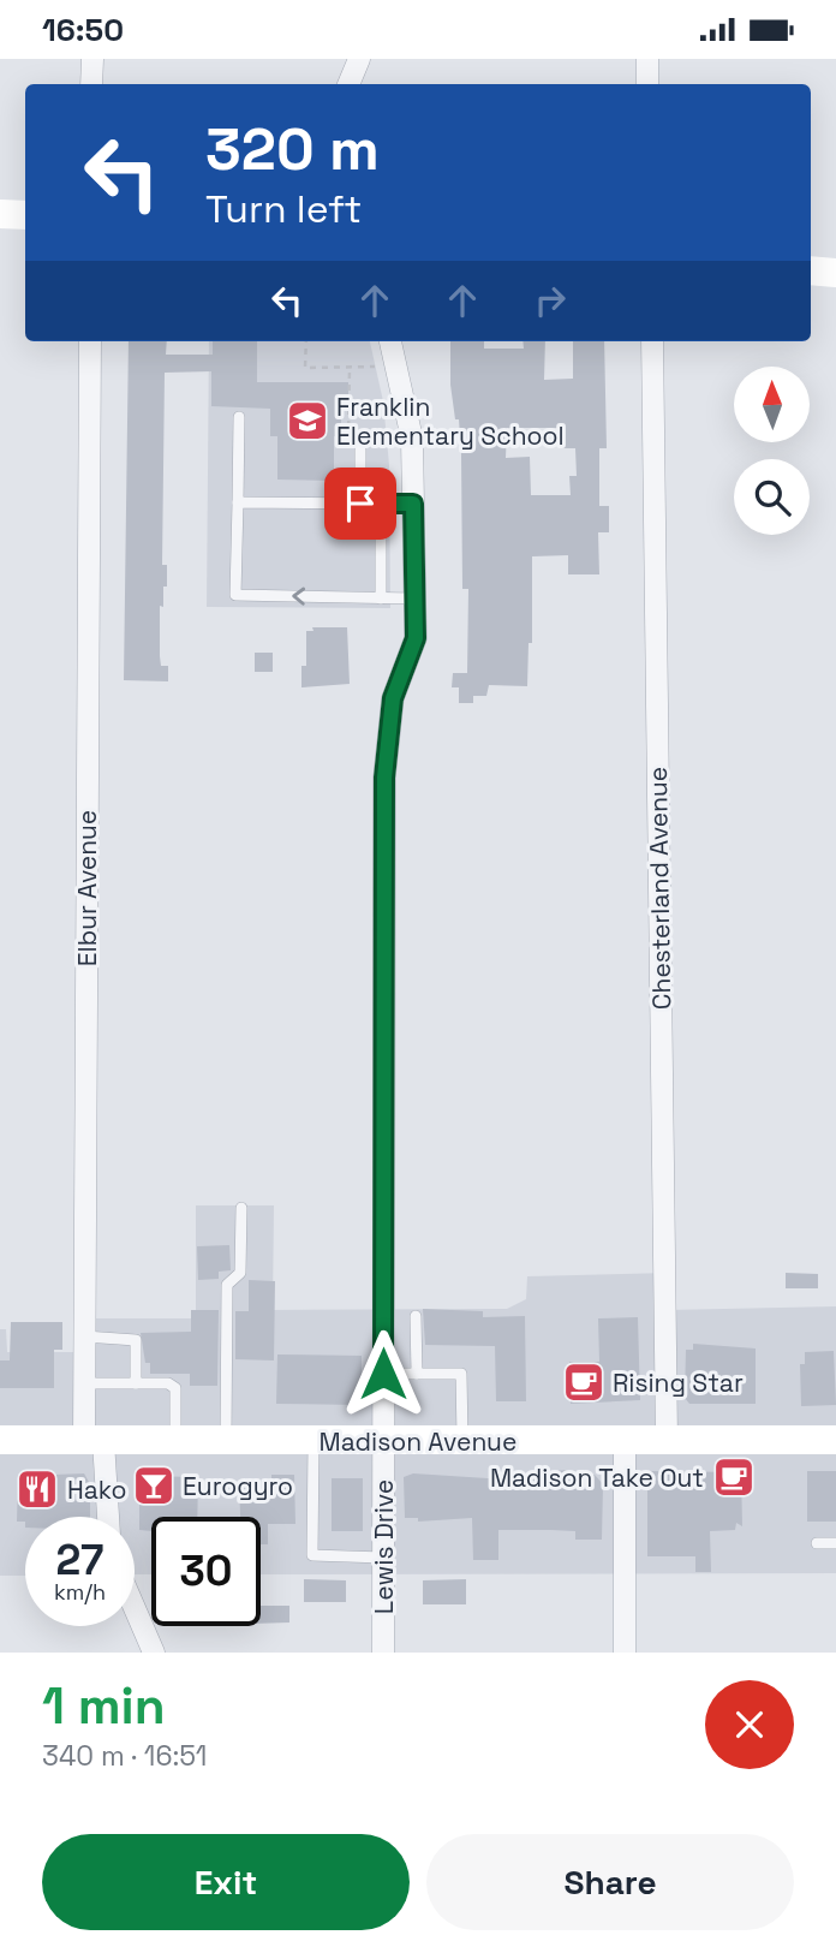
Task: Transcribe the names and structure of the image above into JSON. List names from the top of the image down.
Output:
{
  "streets": {
    "main road": ["Madison Avenue"],
    "street": ["Elbur Avenue", "Chesterland Avenue", "Lewis Drive"]
  },
  "crossings": [
    ["Elbur Avenue", "Madison Avenue"],
    ["Chesterland Avenue", "Madison Avenue"],
    ["Madison Avenue", "Lewis Drive"]
  ],
  "places": {
    "school or university": ["Franklin Elementary School"],
    "cafe": ["Rising Star", "Madison Take Out"],
    "bar": ["Eurogyro"],
    "restaurant": ["Hako"]
  },
  "north": "top",
  "page": {
    "status": "16:50",
    "turn": ["320 m", "Turn left"],
    "speed": "27 km/h",
    "limit": "30",
    "heading": ["1 min", "340 m · 16:51"],
    "buttons": ["Exit", "Share"]
  }
}
